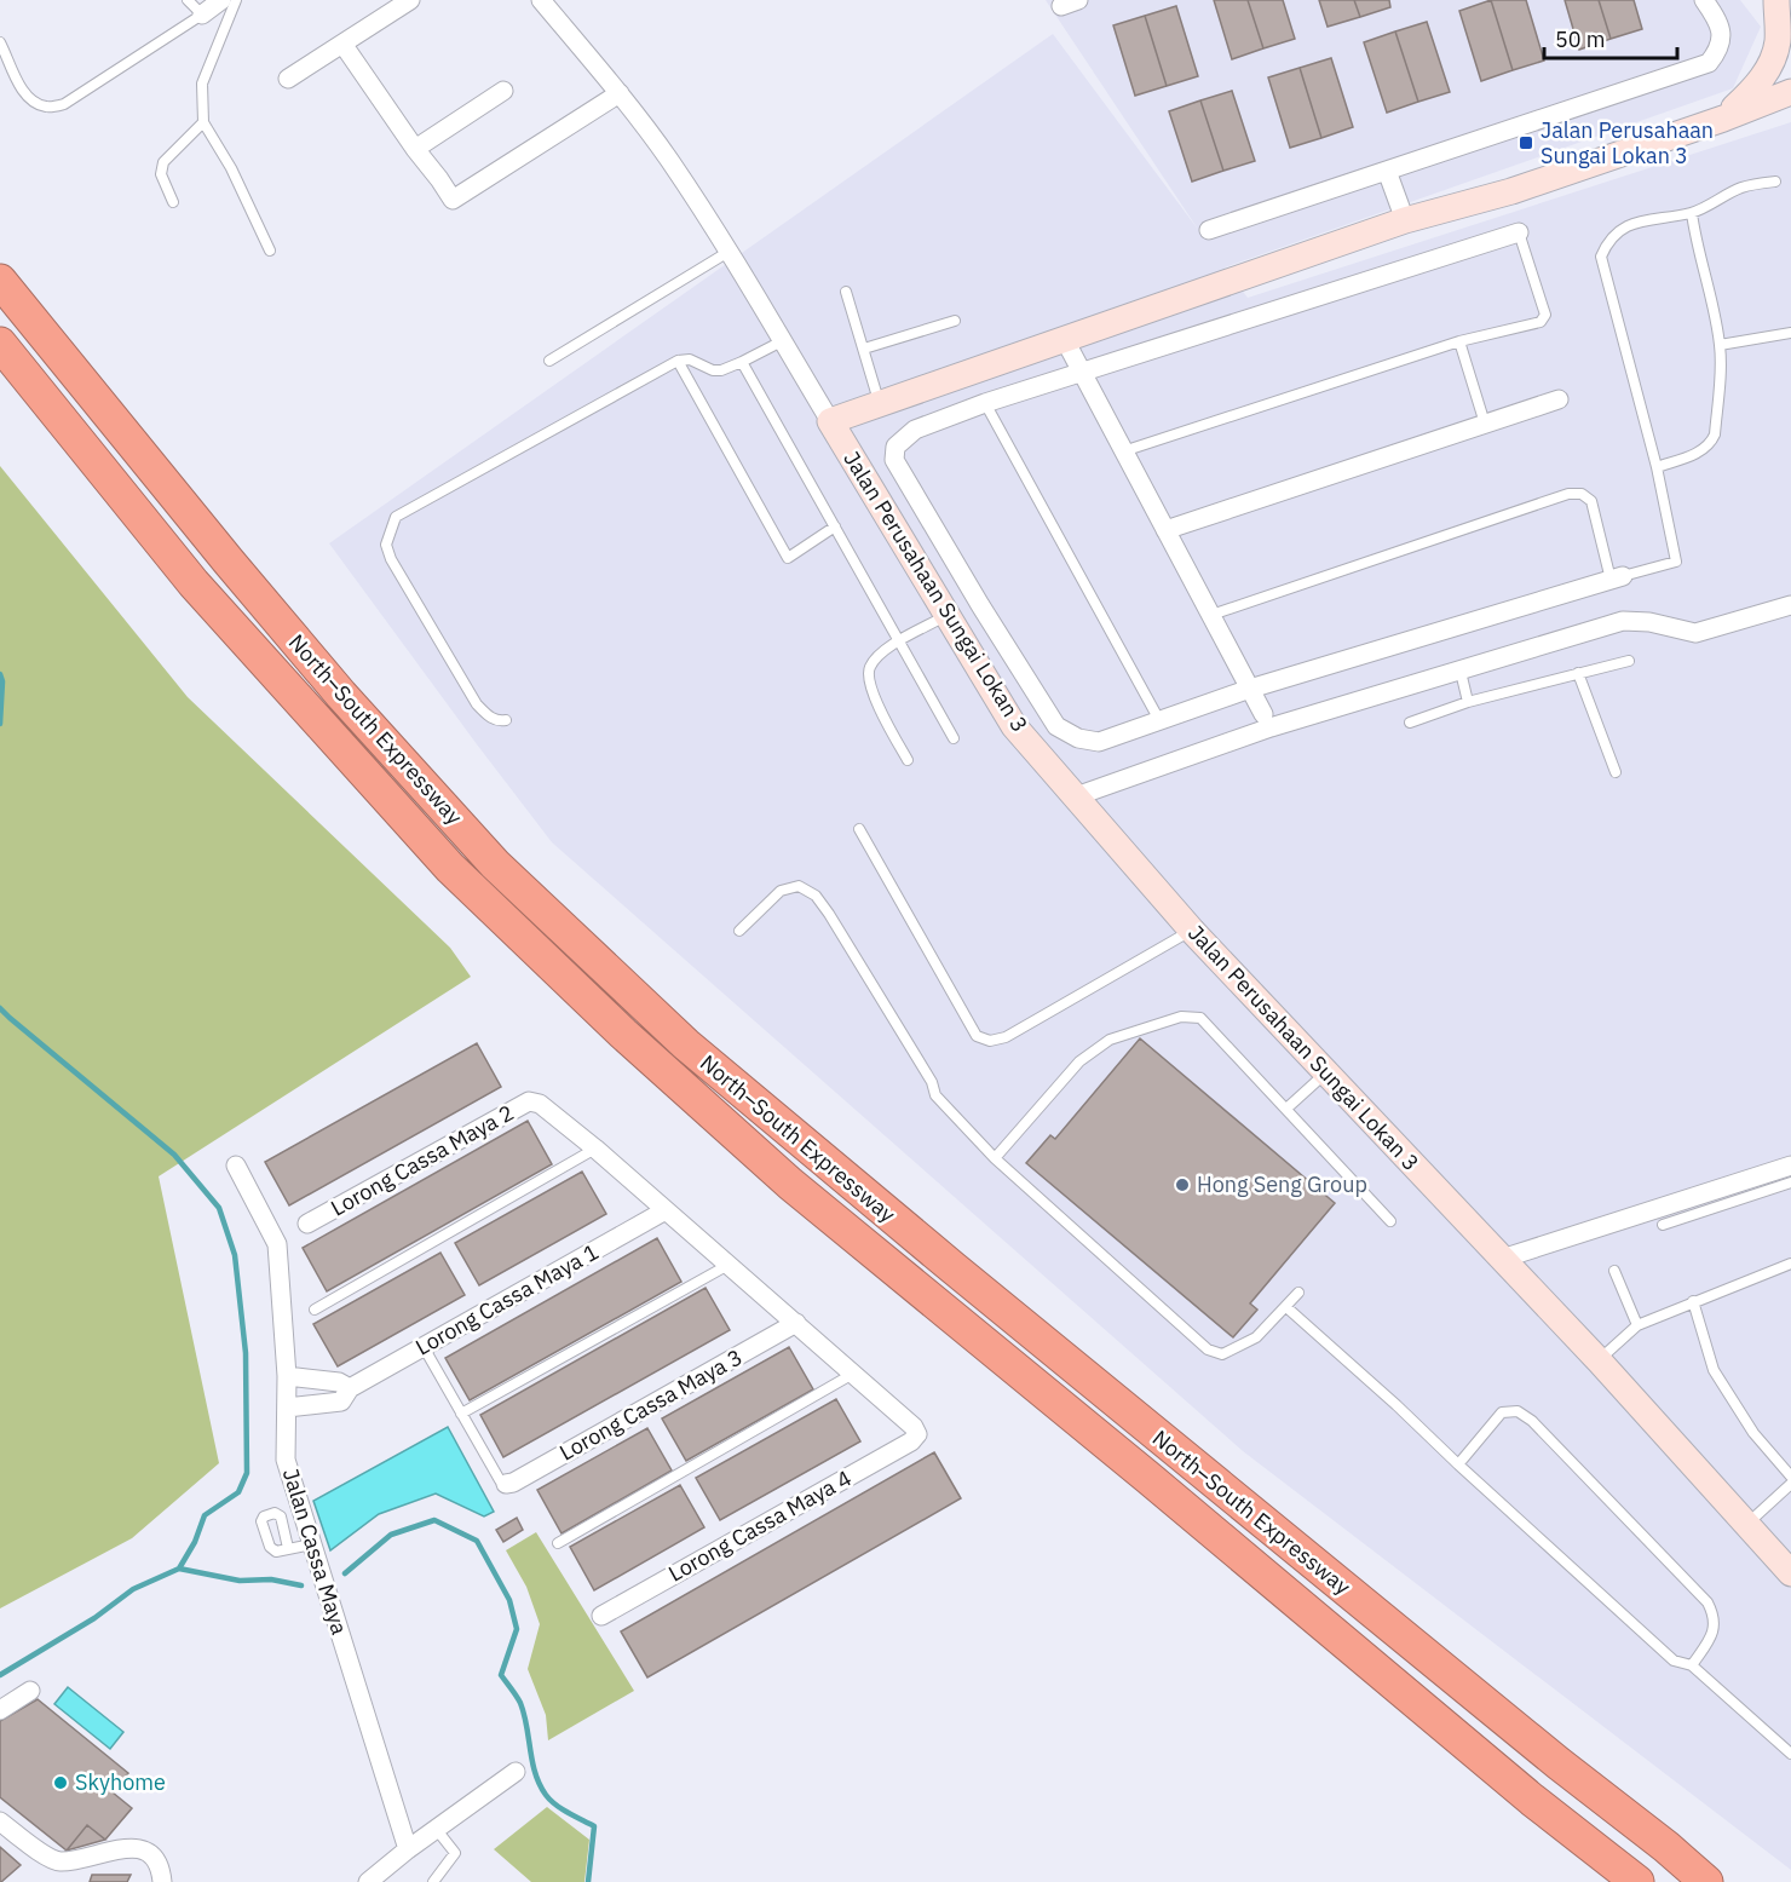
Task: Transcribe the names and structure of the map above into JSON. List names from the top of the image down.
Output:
{
  "streets": {
    "highway": ["North–South Expressway"],
    "main road": ["Jalan Perusahaan Sungai Lokan 3"],
    "street": [
      "Lorong Cassa Maya 2",
      "Lorong Cassa Maya 1",
      "Lorong Cassa Maya 3",
      "Lorong Cassa Maya 4",
      "Jalan Cassa Maya"
    ]
  },
  "crossings": [
    ["Lorong Cassa Maya 1", "Jalan Cassa Maya"]
  ],
  "places": {
    "transit": ["Jalan Perusahaan Sungai Lokan 3"],
    "other": ["Hong Seng Group", "Skyhome"]
  },
  "scale_bar": "50 m"
}
